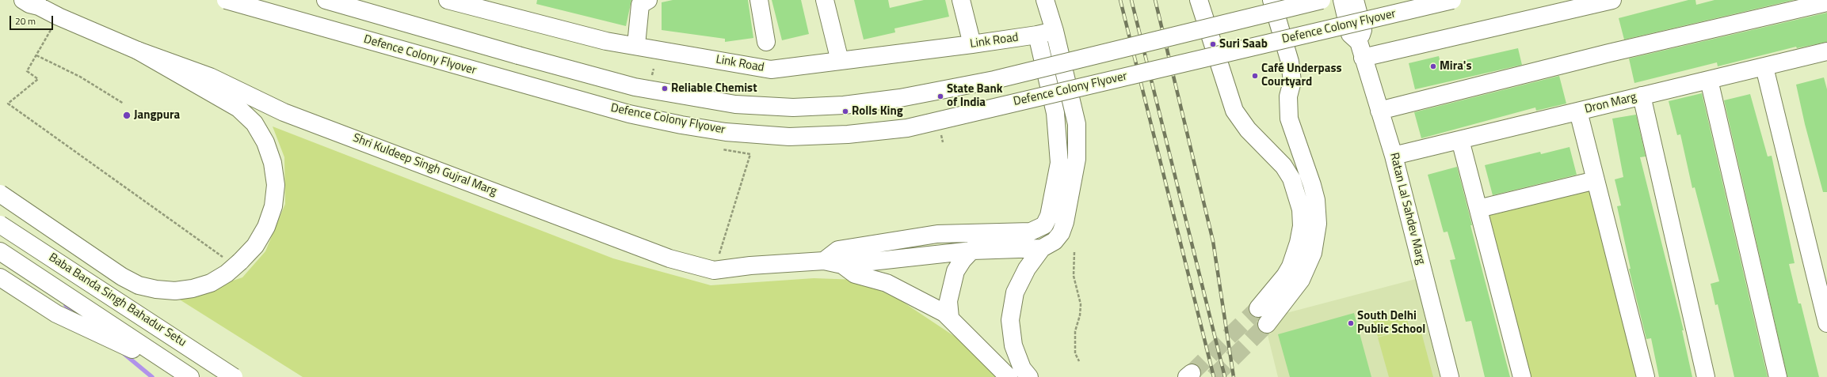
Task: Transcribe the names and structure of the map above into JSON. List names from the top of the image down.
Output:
{
  "streets": {
    "main road": [
      "Defence Colony Flyover",
      "Link Road",
      "Dron Marg",
      "Shri Kuldeep Singh Gujral Marg",
      "Ratan Lal Sahdev Marg",
      "Baba Banda Singh Bahadur Setu"
    ]
  },
  "crossings": [
    ["Dron Marg", "Ratan Lal Sahdev Marg"]
  ],
  "places": [
    "Suri Saab",
    "Mira's",
    "Café Underpass Courtyard",
    "Reliable Chemist",
    "State Bank of India",
    "Rolls King",
    "Jangpura",
    "South Delhi Public School"
  ],
  "scale_bar": "20 m"
}
